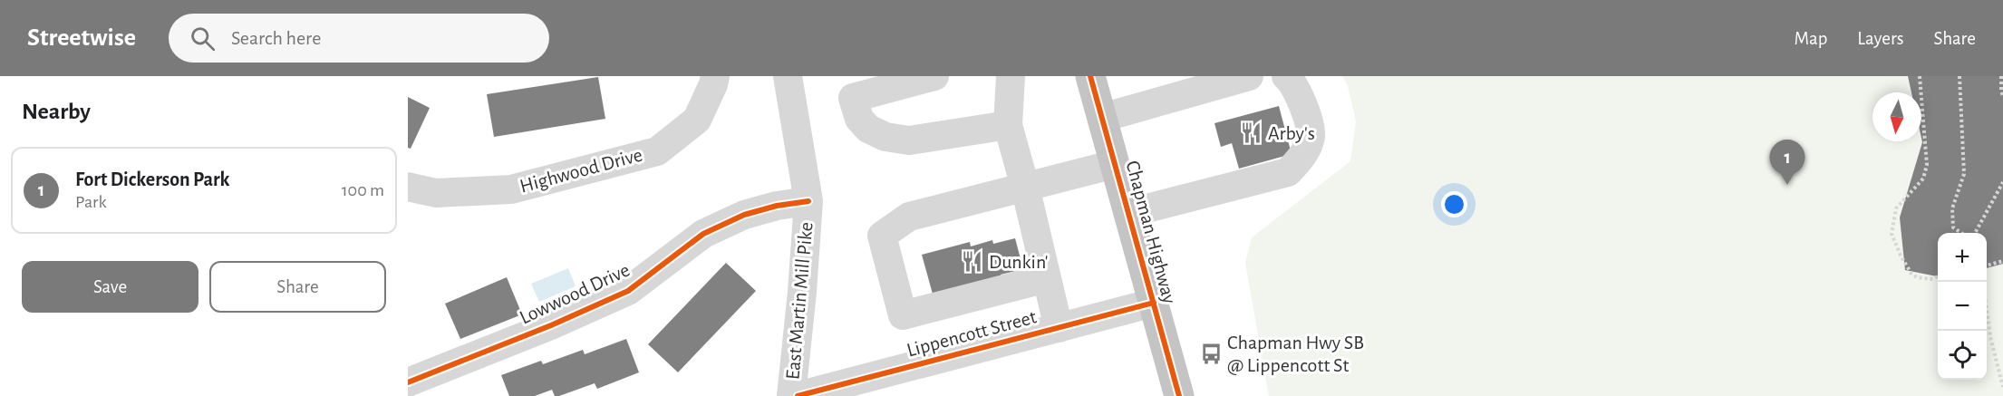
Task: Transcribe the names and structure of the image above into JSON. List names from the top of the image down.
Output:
{
  "streets": {
    "highway": ["Chapman Highway"],
    "street": [
      "Highwood Drive",
      "Lowwood Drive",
      "East Martin Mill Pike",
      "Lippencott Street"
    ]
  },
  "crossings": [
    ["Chapman Highway", "Lippencott Street"],
    ["Lowwood Drive", "East Martin Mill Pike"]
  ],
  "places": {
    "restaurant": ["Arby's", "Dunkin'"],
    "bus stop": ["Chapman Hwy SB @ Lippencott St"]
  },
  "north": "bottom",
  "page": {
    "header": "Streetwise",
    "search": "Search here",
    "nav": ["Map", "Layers", "Share"],
    "heading": "Nearby",
    "pins": "1",
    "list": [
      {
        "mark": "1",
        "name": "Fort Dickerson Park",
        "note": "Park",
        "value": "100 m"
      }
    ],
    "map_buttons": ["+", "−"],
    "buttons": ["Save", "Share"]
  }
}
